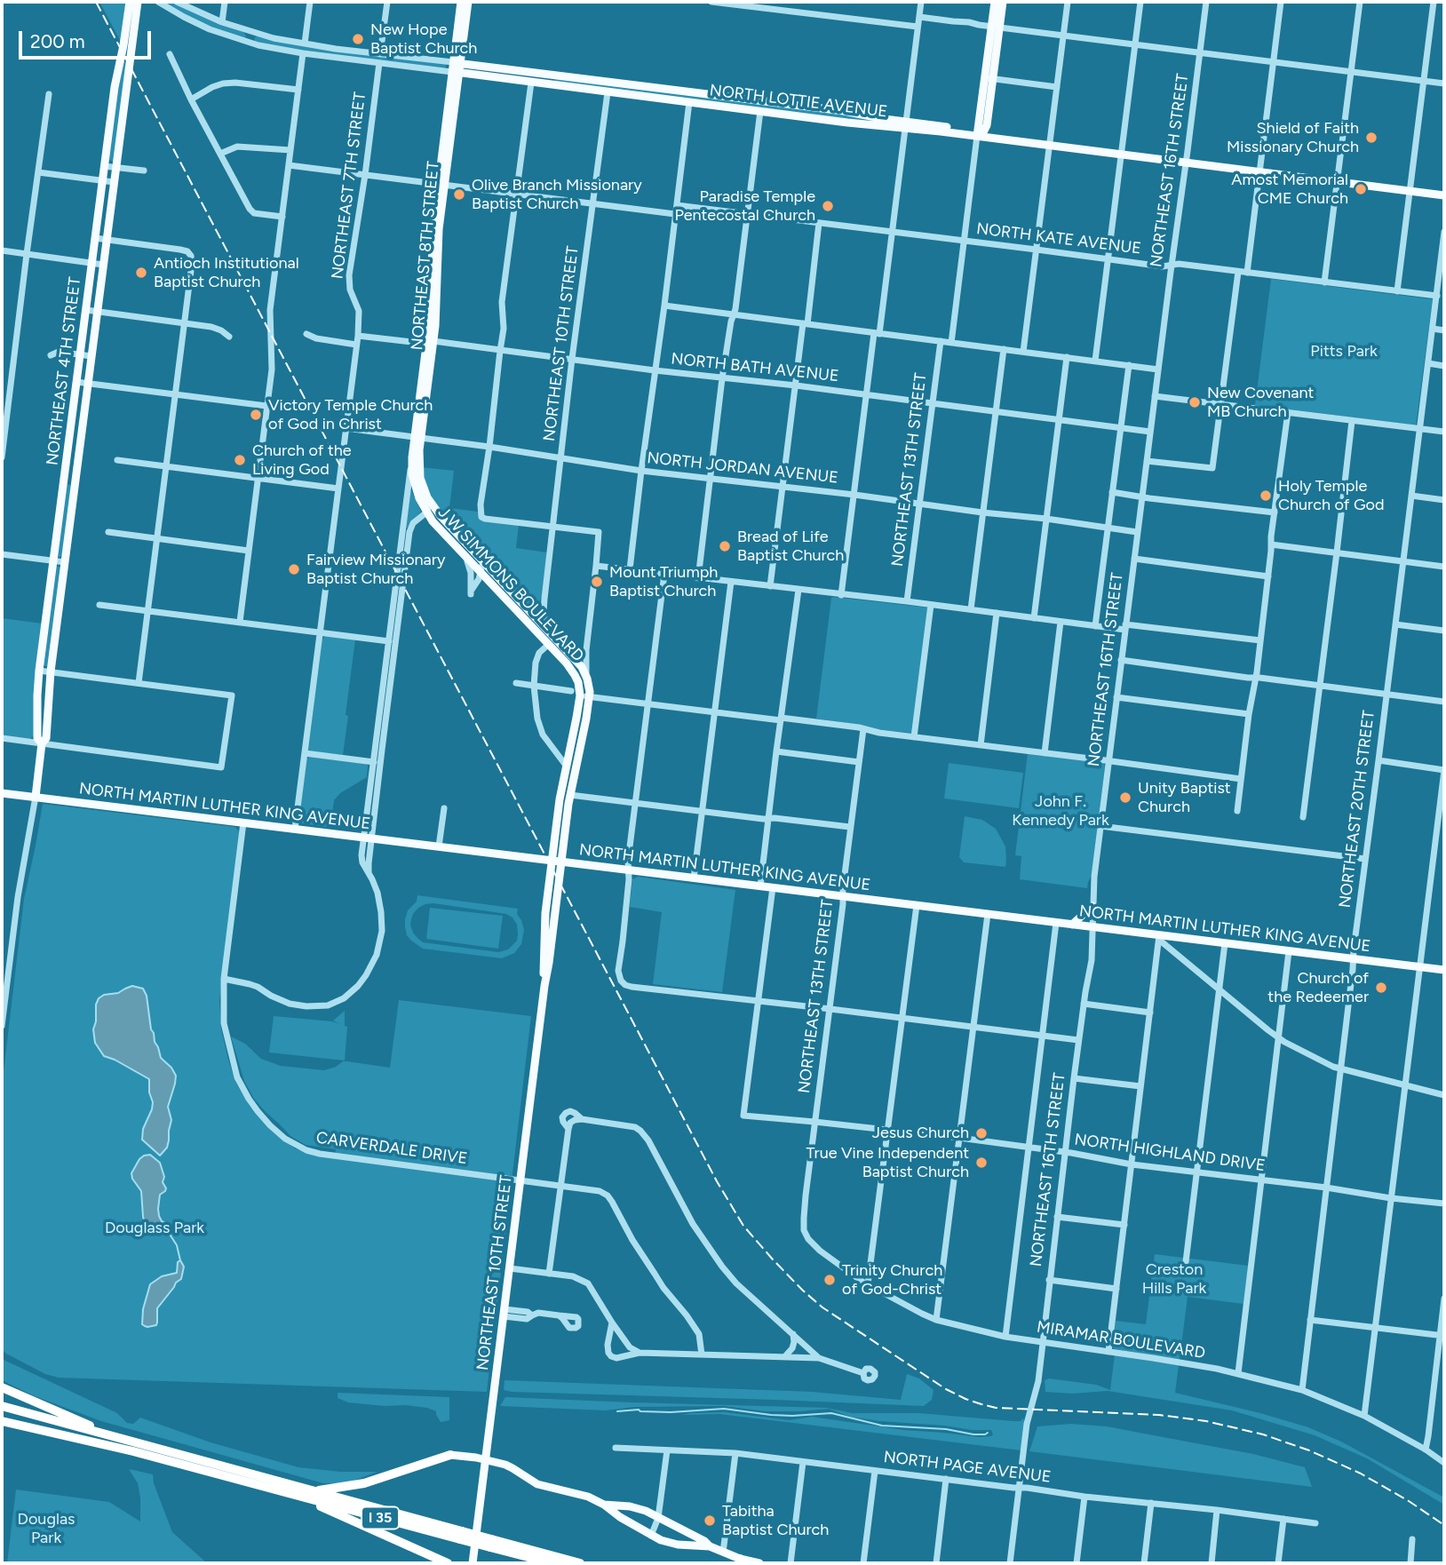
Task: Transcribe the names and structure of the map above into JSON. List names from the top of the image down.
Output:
{
  "streets": {
    "highway": ["I 35"],
    "main road": [
      "NORTH LOTTIE AVENUE",
      "NORTHEAST 8TH STREET",
      "NORTHEAST 10TH STREET",
      "NORTHEAST 4TH STREET",
      "J W SIMMONS BOULEVARD",
      "NORTH MARTIN LUTHER KING AVENUE"
    ],
    "street": [
      "NORTHEAST 16TH STREET",
      "NORTHEAST 7TH STREET",
      "NORTH KATE AVENUE",
      "NORTH BATH AVENUE",
      "NORTH JORDAN AVENUE",
      "NORTHEAST 13TH STREET",
      "NORTHEAST 20TH STREET",
      "CARVERDALE DRIVE",
      "NORTH HIGHLAND DRIVE",
      "MIRAMAR BOULEVARD",
      "NORTH PAGE AVENUE"
    ]
  },
  "crossings": [
    ["NORTH LOTTIE AVENUE", "NORTHEAST 16TH STREET"],
    ["NORTH LOTTIE AVENUE", "NORTHEAST 7TH STREET"],
    ["NORTH LOTTIE AVENUE", "NORTHEAST 8TH STREET"],
    ["NORTH LOTTIE AVENUE", "NORTHEAST 10TH STREET"],
    ["NORTHEAST 16TH STREET", "NORTH KATE AVENUE"],
    ["NORTHEAST 16TH STREET", "NORTH BATH AVENUE"],
    ["NORTHEAST 16TH STREET", "NORTH JORDAN AVENUE"],
    ["NORTHEAST 16TH STREET", "NORTH MARTIN LUTHER KING AVENUE"],
    ["NORTHEAST 16TH STREET", "NORTH HIGHLAND DRIVE"],
    ["NORTHEAST 16TH STREET", "MIRAMAR BOULEVARD"],
    ["NORTHEAST 16TH STREET", "NORTH PAGE AVENUE"],
    ["NORTHEAST 7TH STREET", "NORTH BATH AVENUE"],
    ["NORTHEAST 7TH STREET", "NORTH JORDAN AVENUE"],
    ["NORTHEAST 7TH STREET", "NORTH MARTIN LUTHER KING AVENUE"],
    ["NORTH KATE AVENUE", "NORTHEAST 20TH STREET"],
    ["NORTHEAST 8TH STREET", "NORTH BATH AVENUE"],
    ["NORTHEAST 8TH STREET", "NORTH JORDAN AVENUE"],
    ["NORTHEAST 8TH STREET", "J W SIMMONS BOULEVARD"],
    ["NORTHEAST 10TH STREET", "NORTH BATH AVENUE"],
    ["NORTHEAST 10TH STREET", "NORTH JORDAN AVENUE"],
    ["NORTHEAST 10TH STREET", "J W SIMMONS BOULEVARD"],
    ["NORTHEAST 10TH STREET", "NORTH MARTIN LUTHER KING AVENUE"],
    ["NORTHEAST 10TH STREET", "CARVERDALE DRIVE"],
    ["NORTH BATH AVENUE", "NORTHEAST 13TH STREET"],
    ["NORTHEAST 4TH STREET", "NORTH MARTIN LUTHER KING AVENUE"],
    ["NORTH JORDAN AVENUE", "NORTHEAST 13TH STREET"],
    ["NORTH JORDAN AVENUE", "J W SIMMONS BOULEVARD"],
    ["NORTHEAST 13TH STREET", "NORTH MARTIN LUTHER KING AVENUE"],
    ["NORTHEAST 13TH STREET", "NORTH HIGHLAND DRIVE"],
    ["NORTHEAST 13TH STREET", "MIRAMAR BOULEVARD"],
    ["NORTH MARTIN LUTHER KING AVENUE", "NORTHEAST 20TH STREET"],
    ["NORTH MARTIN LUTHER KING AVENUE", "CARVERDALE DRIVE"],
    ["NORTHEAST 20TH STREET", "NORTH HIGHLAND DRIVE"],
    ["NORTHEAST 20TH STREET", "MIRAMAR BOULEVARD"]
  ],
  "parks": [
    "Pitts Park",
    "John F. Kennedy Park",
    "Douglass Park",
    "Creston Hills Park",
    "Douglas Park"
  ],
  "places": [
    "New Hope Baptist Church",
    "Shield of Faith Missionary Church",
    "Amost Memorial CME Church",
    "Olive Branch Missionary Baptist Church",
    "Paradise Temple Pentecostal Church",
    "Antioch Institutional Baptist Church",
    "New Covenant MB Church",
    "Victory Temple Church of God in Christ",
    "Church of the Living God",
    "Holy Temple Church of God",
    "Bread of Life Baptist Church",
    "Fairview Missionary Baptist Church",
    "Mount Triumph Baptist Church",
    "Unity Baptist Church",
    "Church of the Redeemer",
    "Jesus Church",
    "True Vine Independent Baptist Church",
    "Trinity Church of God-Christ",
    "Tabitha Baptist Church"
  ],
  "scale_bar": "200 m"
}
